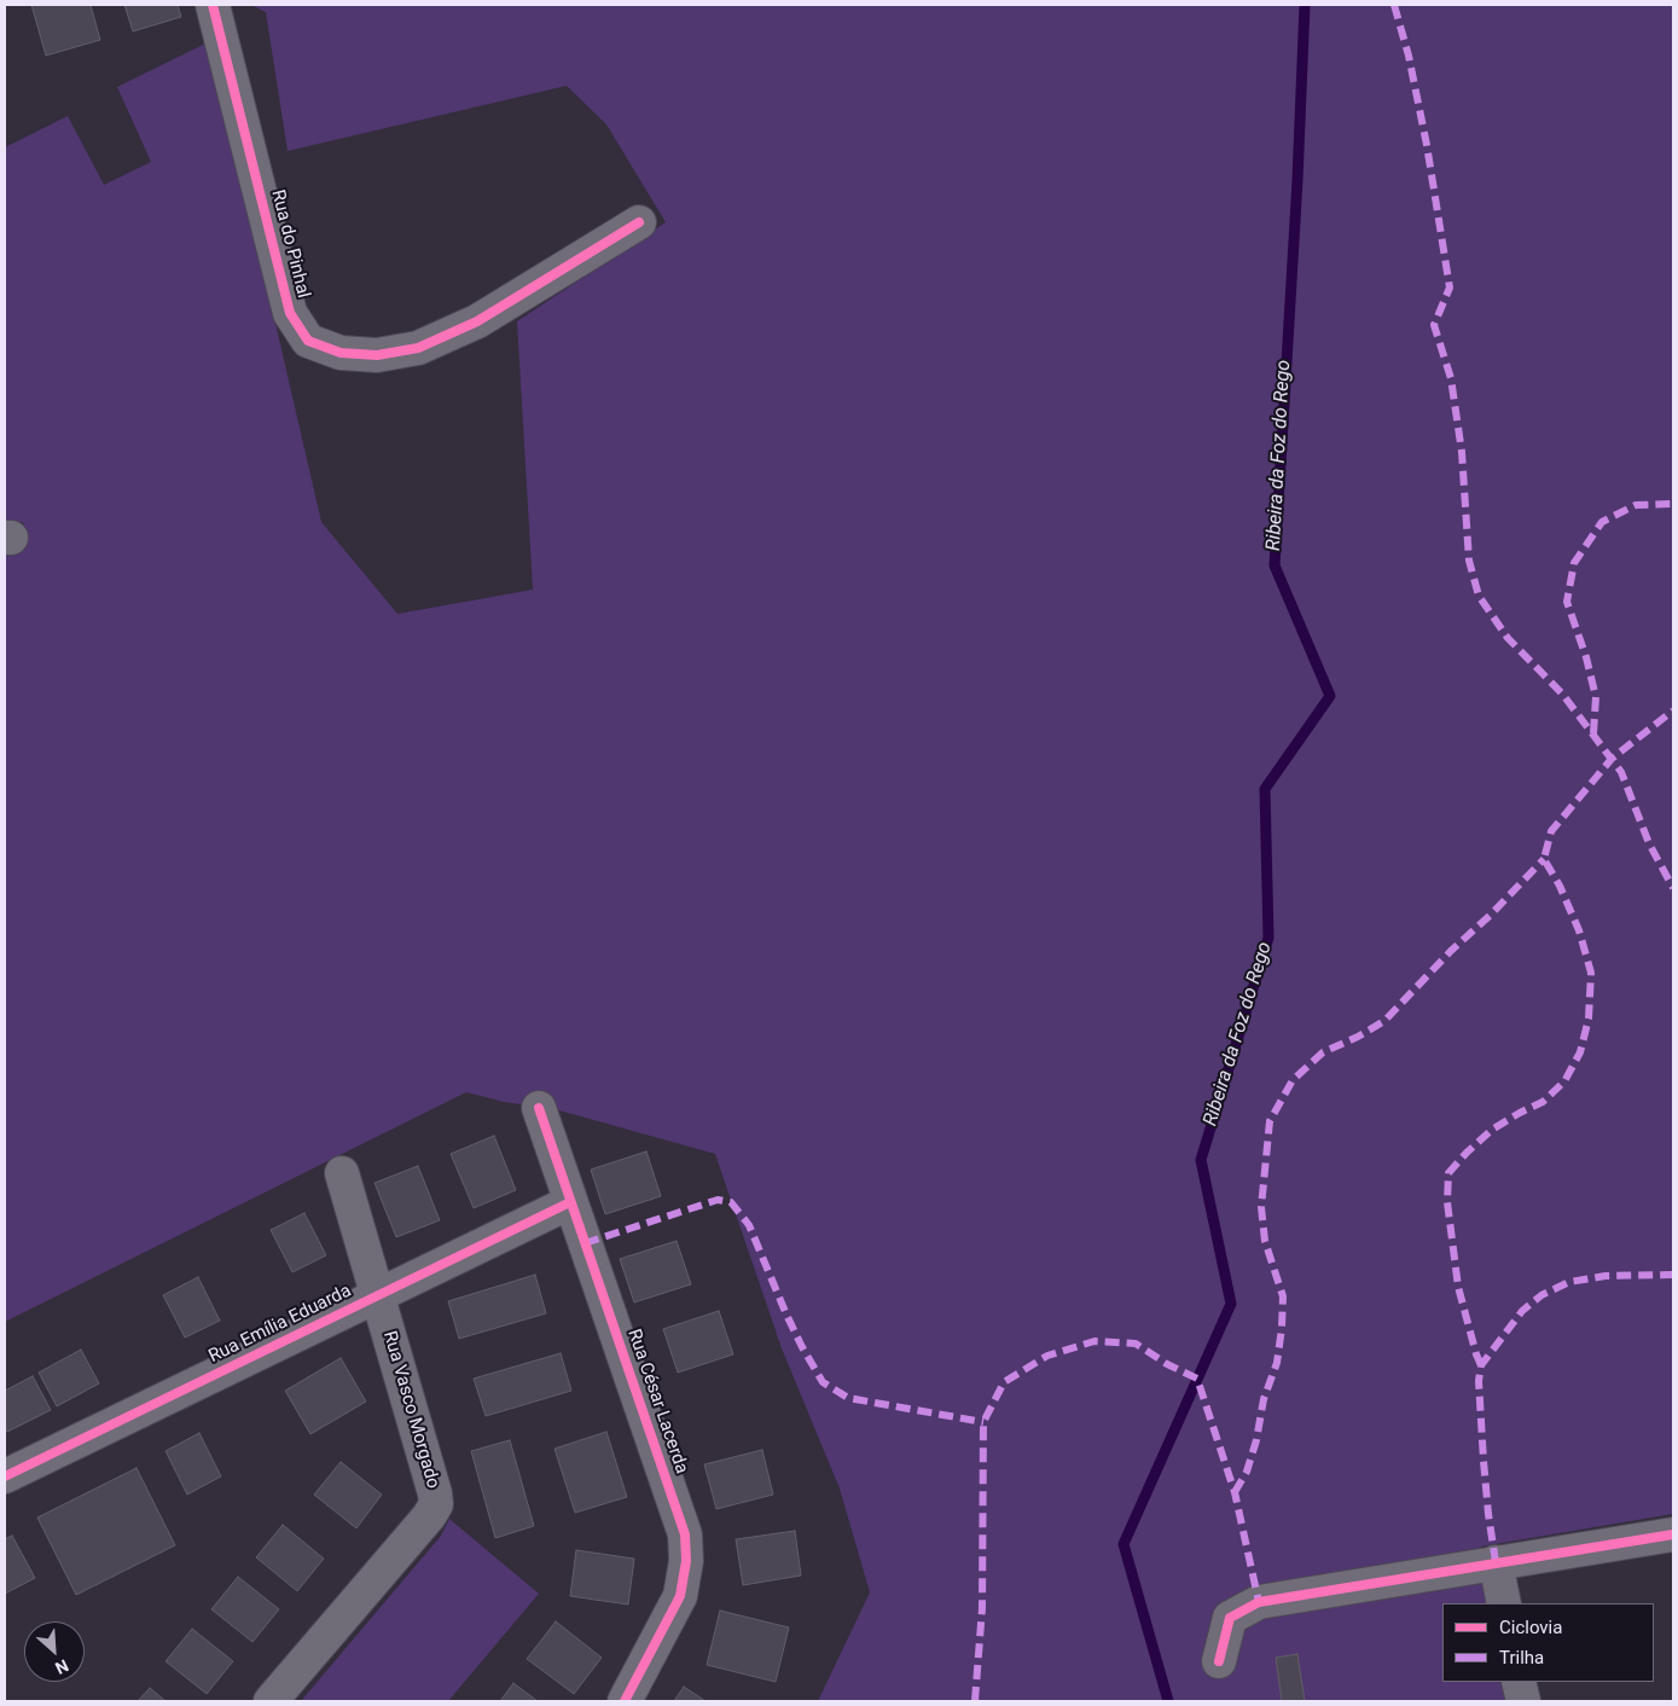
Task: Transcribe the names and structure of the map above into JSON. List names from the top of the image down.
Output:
{
  "streets": {
    "street": [
      "Rua do Pinhal",
      "Rua Emília Eduarda",
      "Rua César Lacerda",
      "Rua Vasco Morgado"
    ]
  },
  "crossings": [
    ["Rua Emília Eduarda", "Rua César Lacerda"],
    ["Rua Emília Eduarda", "Rua Vasco Morgado"]
  ],
  "water": ["Ribeira da Foz do Rego"],
  "legend": ["Ciclovia", "Trilha"],
  "north": "bottom right"
}
